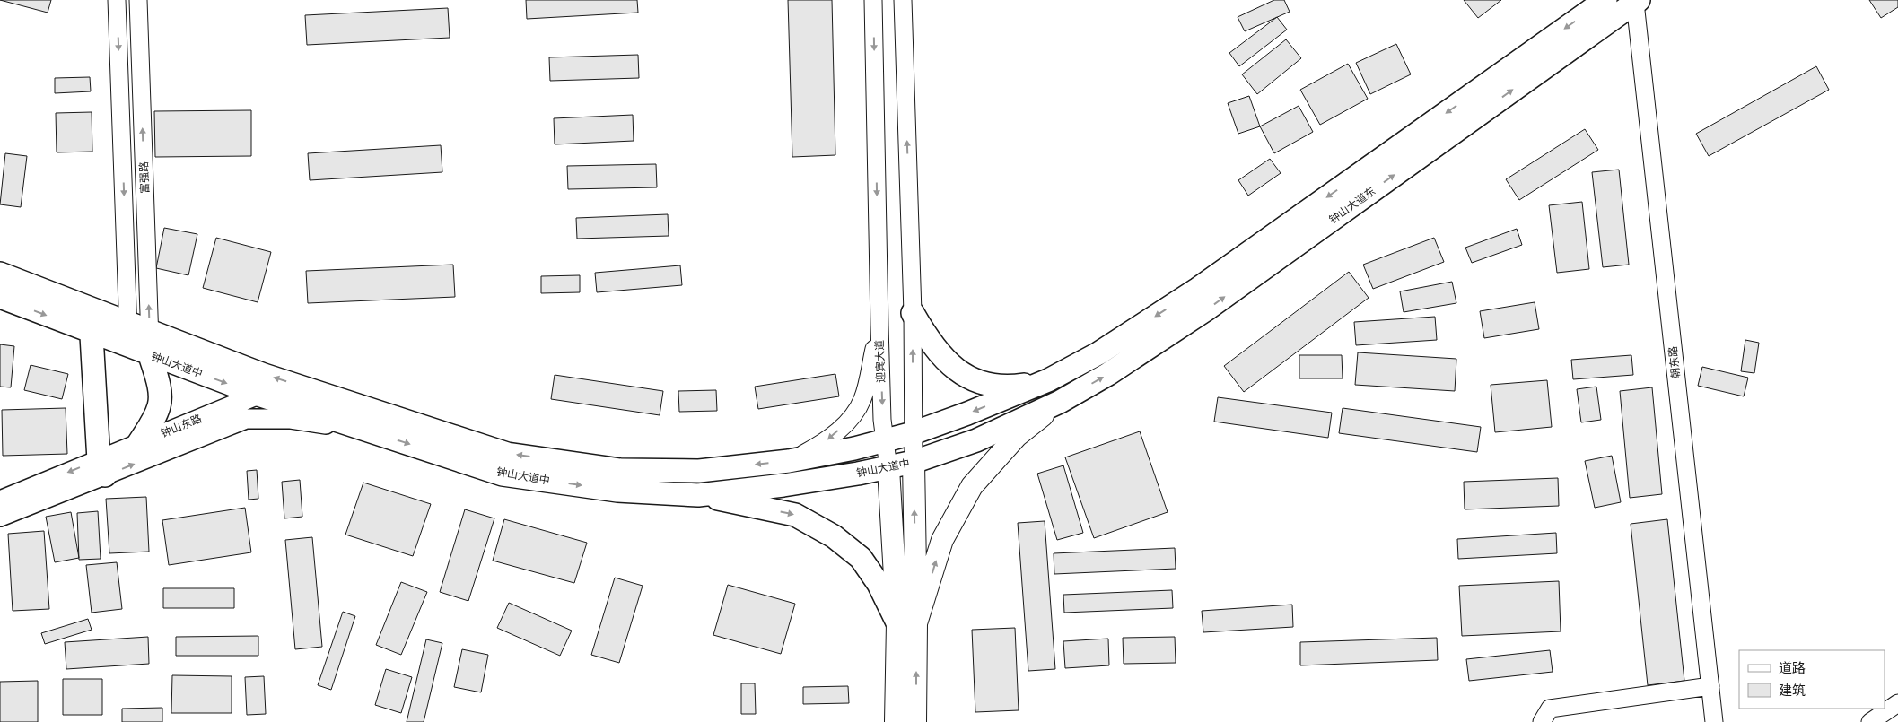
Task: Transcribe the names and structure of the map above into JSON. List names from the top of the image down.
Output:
{
  "streets": {
    "highway": ["钟山大道东", "钟山大道中"],
    "main road": ["迎宾大道", "钟山东路"],
    "street": ["富强路", "朝东路"]
  },
  "crossings": [
    ["富强路", "钟山大道中"],
    ["钟山大道东", "朝东路"],
    ["钟山大道东", "钟山大道中"],
    ["迎宾大道", "钟山大道中"],
    ["钟山大道中", "钟山东路"]
  ],
  "legend": ["道路", "建筑"]
}
